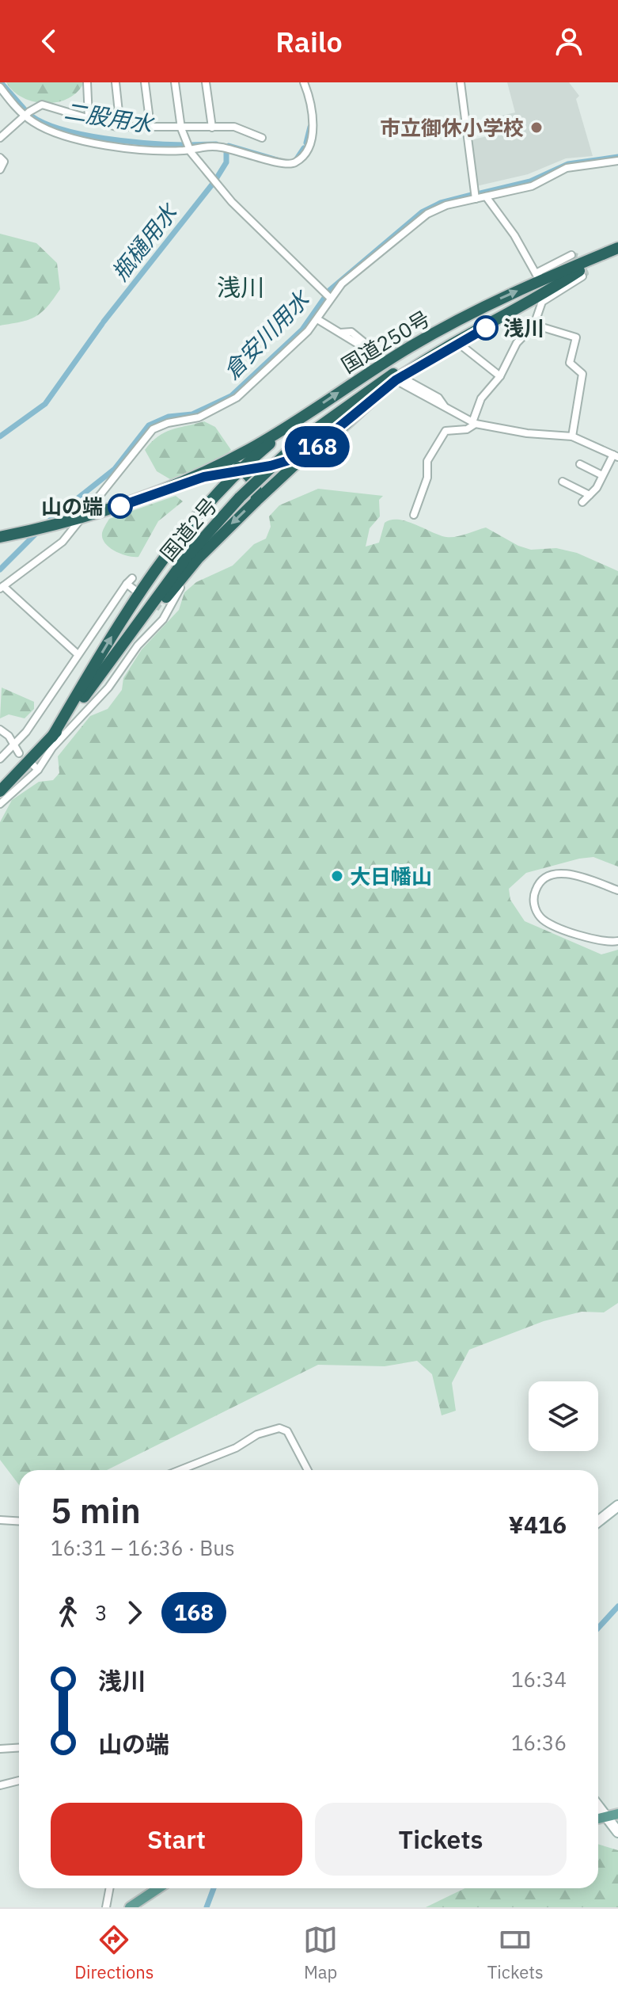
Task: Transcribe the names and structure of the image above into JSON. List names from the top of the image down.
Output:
{
  "streets": {
    "highway": ["国道250号", "国道2号"]
  },
  "crossings": [
    ["国道250号", "国道2号"]
  ],
  "districts": ["浅川"],
  "water": ["二股用水", "瓶樋用水", "倉安川用水"],
  "places": [
    "市立御休小学校",
    "浅川",
    "山の端",
    "大日幡山"
  ],
  "lines": ["bus line 168"],
  "page": {
    "header": "Railo",
    "on_map": "168",
    "heading": ["5 min", "16:31 – 16:36 · Bus", "¥416"],
    "legs": ["3", "168"],
    "list": [
      {
        "name": "浅川",
        "value": "16:34"
      },
      {
        "name": "山の端",
        "value": "16:36"
      }
    ],
    "buttons": ["Start", "Tickets"],
    "tabs": ["Directions", "Map", "Tickets"]
  }
}
